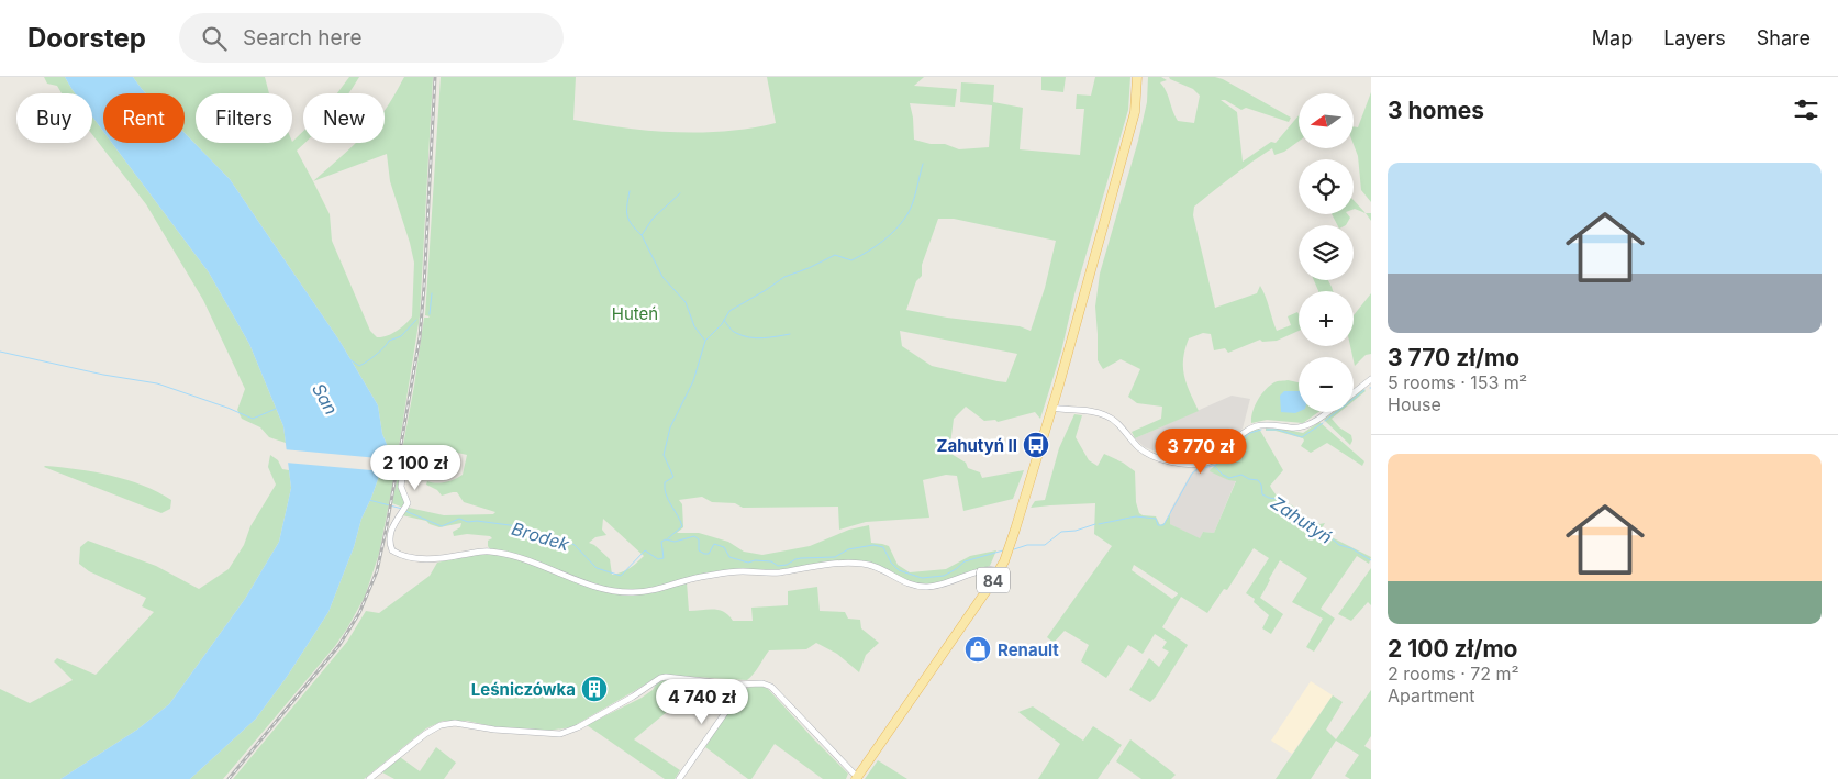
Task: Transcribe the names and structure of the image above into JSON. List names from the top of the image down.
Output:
{
  "streets": {
    "main road": ["84"]
  },
  "water": ["San", "Zahutyń", "Brodek"],
  "parks": ["Huteń"],
  "places": {
    "bus stop": ["Zahutyń II"],
    "shop": ["Renault"],
    "building": ["Leśniczówka"]
  },
  "north": "left",
  "page": {
    "header": "Doorstep",
    "search": "Search here",
    "nav": ["Map", "Layers", "Share"],
    "heading": "3 homes",
    "map_buttons": ["+", "−"],
    "chip": [
      "Buy",
      "Rent",
      "Filters",
      "New"
    ],
    "list": [
      {
        "name": "3 770 zł/mo",
        "note": "5 rooms · 153 m² · House"
      },
      {
        "name": "2 100 zł/mo",
        "note": "2 rooms · 72 m² · Apartment"
      }
    ],
    "price": ["3 770 zł", "2 100 zł", "4 740 zł"]
  }
}
